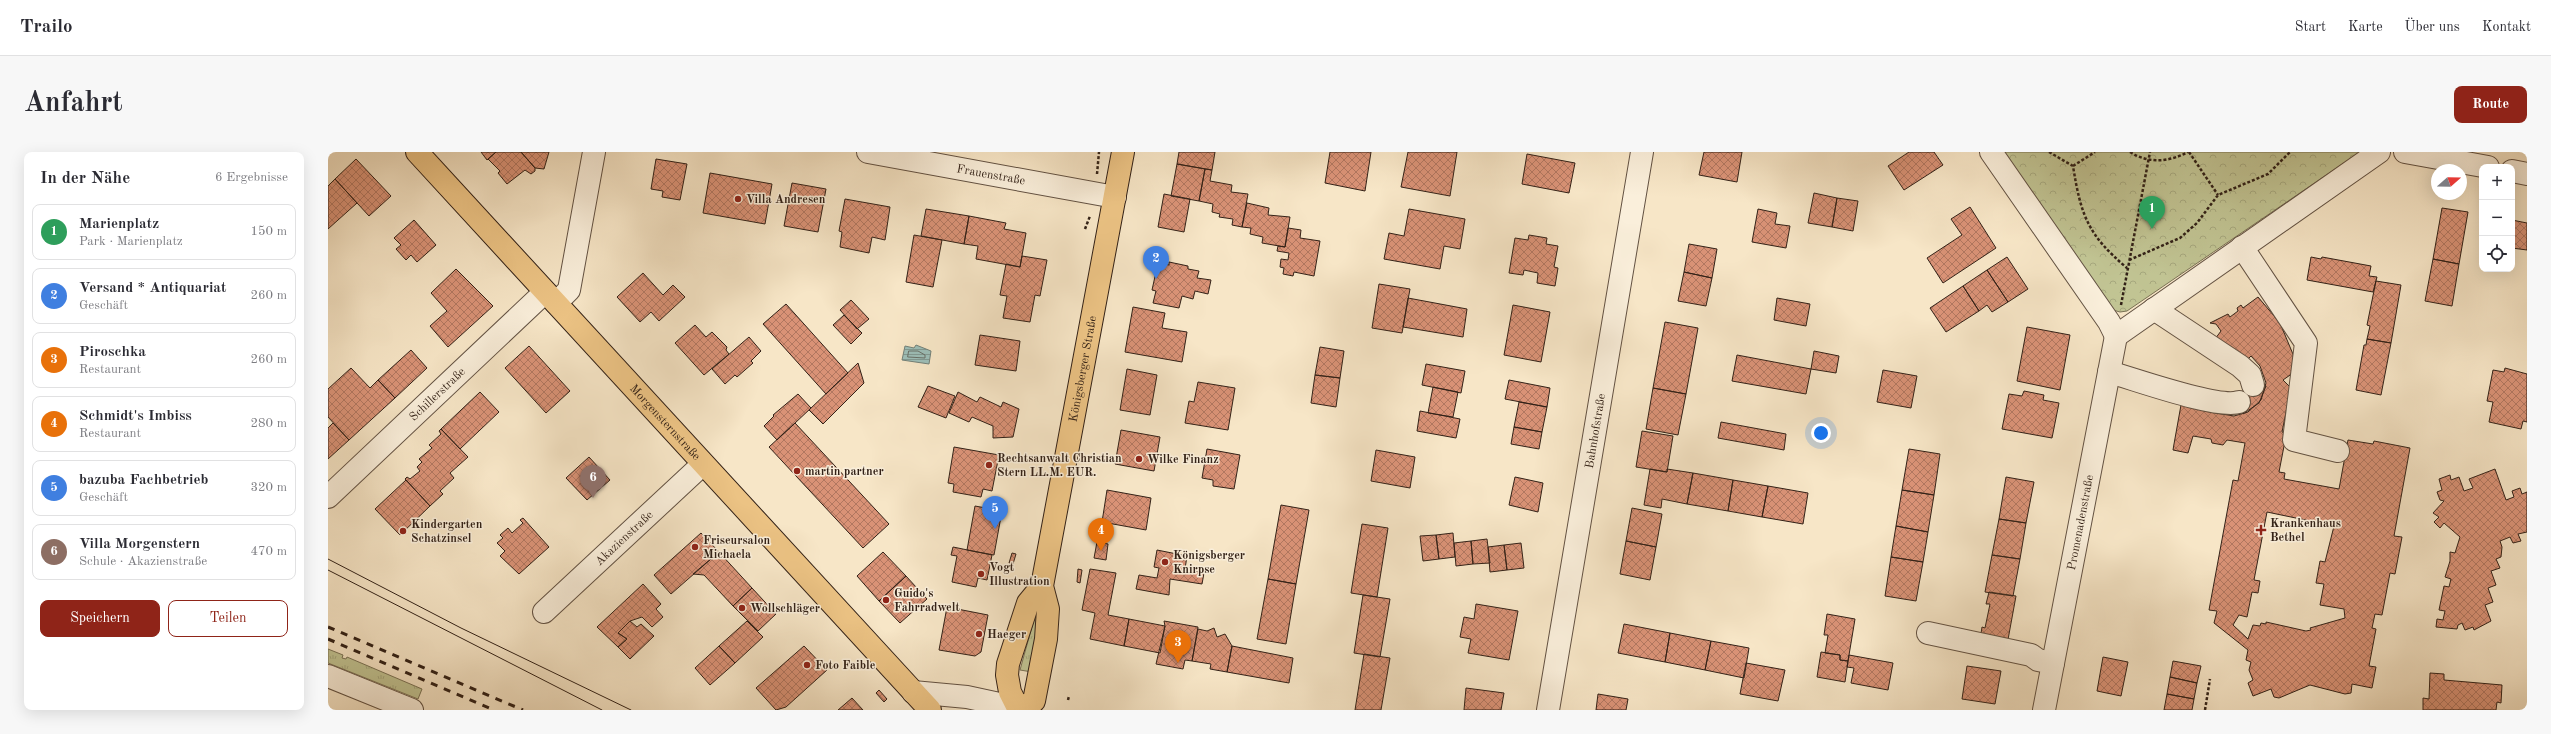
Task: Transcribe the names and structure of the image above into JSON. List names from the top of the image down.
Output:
{
  "streets": {
    "main road": ["Königsberger Straße", "Morgensternstraße"],
    "street": [
      "Frauenstraße",
      "Schillerstraße",
      "Bahnhofstraße",
      "Promenadenstraße",
      "Akazienstraße"
    ]
  },
  "crossings": [
    ["Frauenstraße", "Königsberger Straße"],
    ["Schillerstraße", "Morgensternstraße"],
    ["Morgensternstraße", "Akazienstraße"]
  ],
  "places": {
    "other": [
      "Villa Andresen",
      "Wilke Finanz",
      "Rechtsanwalt Christian Stern LL.M. EUR.",
      "martin partner",
      "Kindergarten Schatzinsel",
      "Friseursalon Michaela",
      "Königsberger Knirpse",
      "Vogt Illustration",
      "Guido's Fahrradwelt",
      "Wollschläger",
      "Haeger",
      "Foto Faible"
    ],
    "health": ["Krankenhaus Bethel"]
  },
  "north": "right",
  "page": {
    "header": "Trailo",
    "nav": [
      "Start",
      "Karte",
      "Über uns",
      "Kontakt"
    ],
    "buttons": [
      "Route",
      ["Speichern", "Teilen"]
    ],
    "title": "Anfahrt",
    "heading": ["In der Nähe", "6 Ergebnisse"],
    "map_buttons": ["+", "−"],
    "pins": [
      "1",
      "2",
      "6",
      "5",
      "4",
      "3"
    ],
    "list": [
      {
        "mark": "1",
        "name": "Marienplatz",
        "note": "Park · Marienplatz",
        "value": "150 m"
      },
      {
        "mark": "2",
        "name": "Versand * Antiquariat",
        "note": "Geschäft",
        "value": "260 m"
      },
      {
        "mark": "3",
        "name": "Piroschka",
        "note": "Restaurant",
        "value": "260 m"
      },
      {
        "mark": "4",
        "name": "Schmidt's Imbiss",
        "note": "Restaurant",
        "value": "280 m"
      },
      {
        "mark": "5",
        "name": "bazuba Fachbetrieb",
        "note": "Geschäft",
        "value": "320 m"
      },
      {
        "mark": "6",
        "name": "Villa Morgenstern",
        "note": "Schule · Akazienstraße",
        "value": "470 m"
      }
    ]
  }
}
